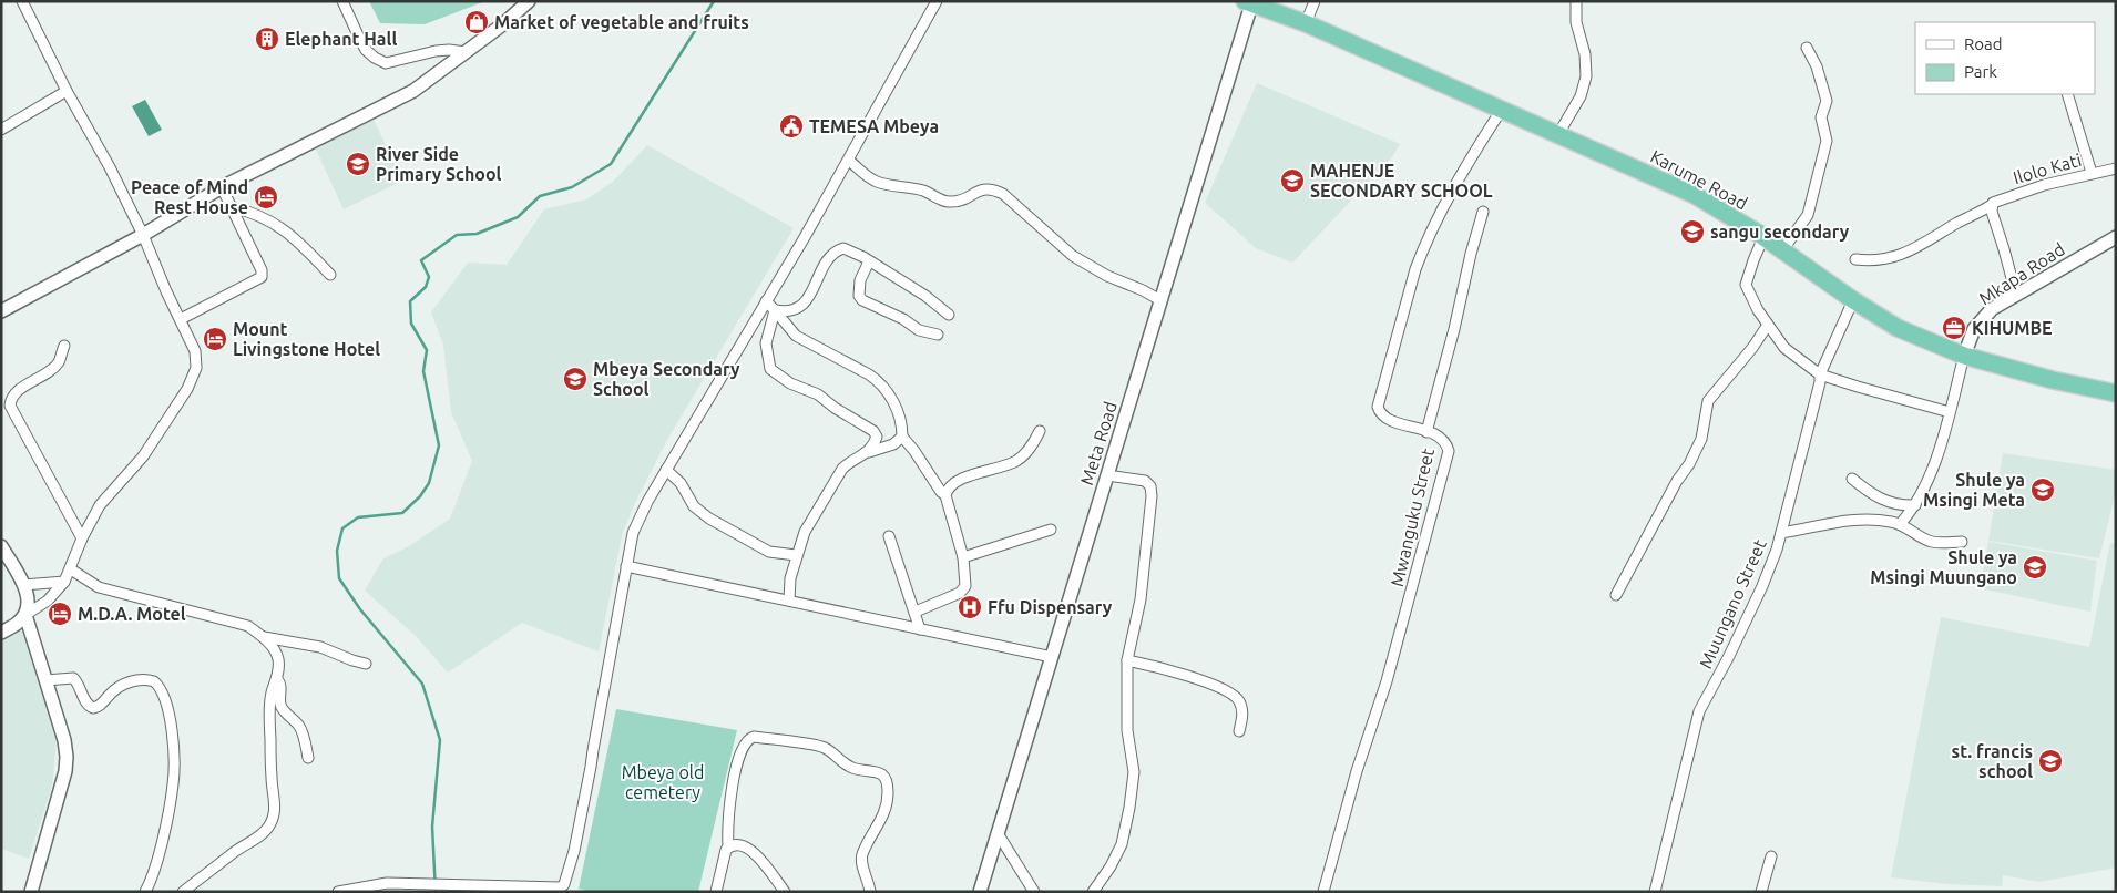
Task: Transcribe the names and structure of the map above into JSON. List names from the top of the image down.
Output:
{
  "streets": {
    "highway": ["Karume Road"],
    "street": [
      "Ilolo Kati",
      "Mkapa Road",
      "Meta Road",
      "Mwanguku Street",
      "Muungano Street"
    ]
  },
  "crossings": [
    ["Karume Road", "Mkapa Road"],
    ["Karume Road", "Meta Road"],
    ["Karume Road", "Mwanguku Street"],
    ["Karume Road", "Muungano Street"]
  ],
  "parks": ["Mbeya old cemetery"],
  "places": {
    "shop": ["Market of vegetable and fruits"],
    "building": ["Elephant Hall"],
    "public building": ["TEMESA Mbeya"],
    "school or university": [
      "River Side Primary School",
      "MAHENJE SECONDARY SCHOOL",
      "sangu secondary",
      "Mbeya Secondary School",
      "Shule ya Msingi Meta",
      "Shule ya Msingi Muungano",
      "st. francis school"
    ],
    "hotel": ["Peace of Mind Rest House", "Mount Livingstone Hotel", "M.D.A. Motel"],
    "office": ["KIHUMBE"],
    "hospital": ["Ffu Dispensary"]
  },
  "legend": ["Road", "Park"]
}
